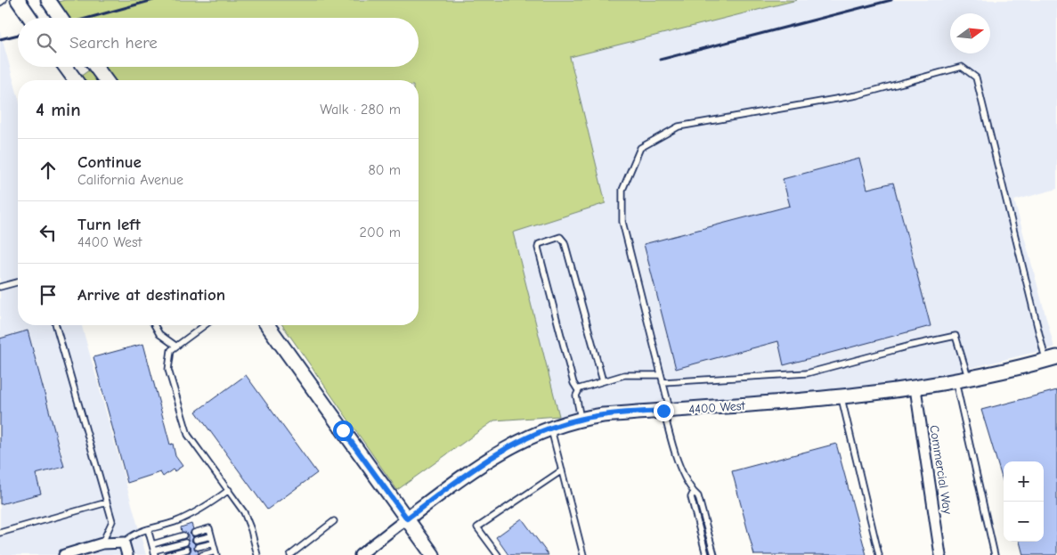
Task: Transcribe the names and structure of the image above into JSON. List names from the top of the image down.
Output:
{
  "streets": {
    "street": ["4400 West", "Commercial Way"]
  },
  "crossings": [
    ["4400 West", "Commercial Way"]
  ],
  "north": "right",
  "page": {
    "search": "Search here",
    "heading": ["4 min", "Walk · 280 m"],
    "list": [
      ["Continue", "California Avenue", "80 m"],
      ["Turn left", "4400 West", "200 m"],
      "Arrive at destination"
    ],
    "map_buttons": ["+", "−"]
  }
}
